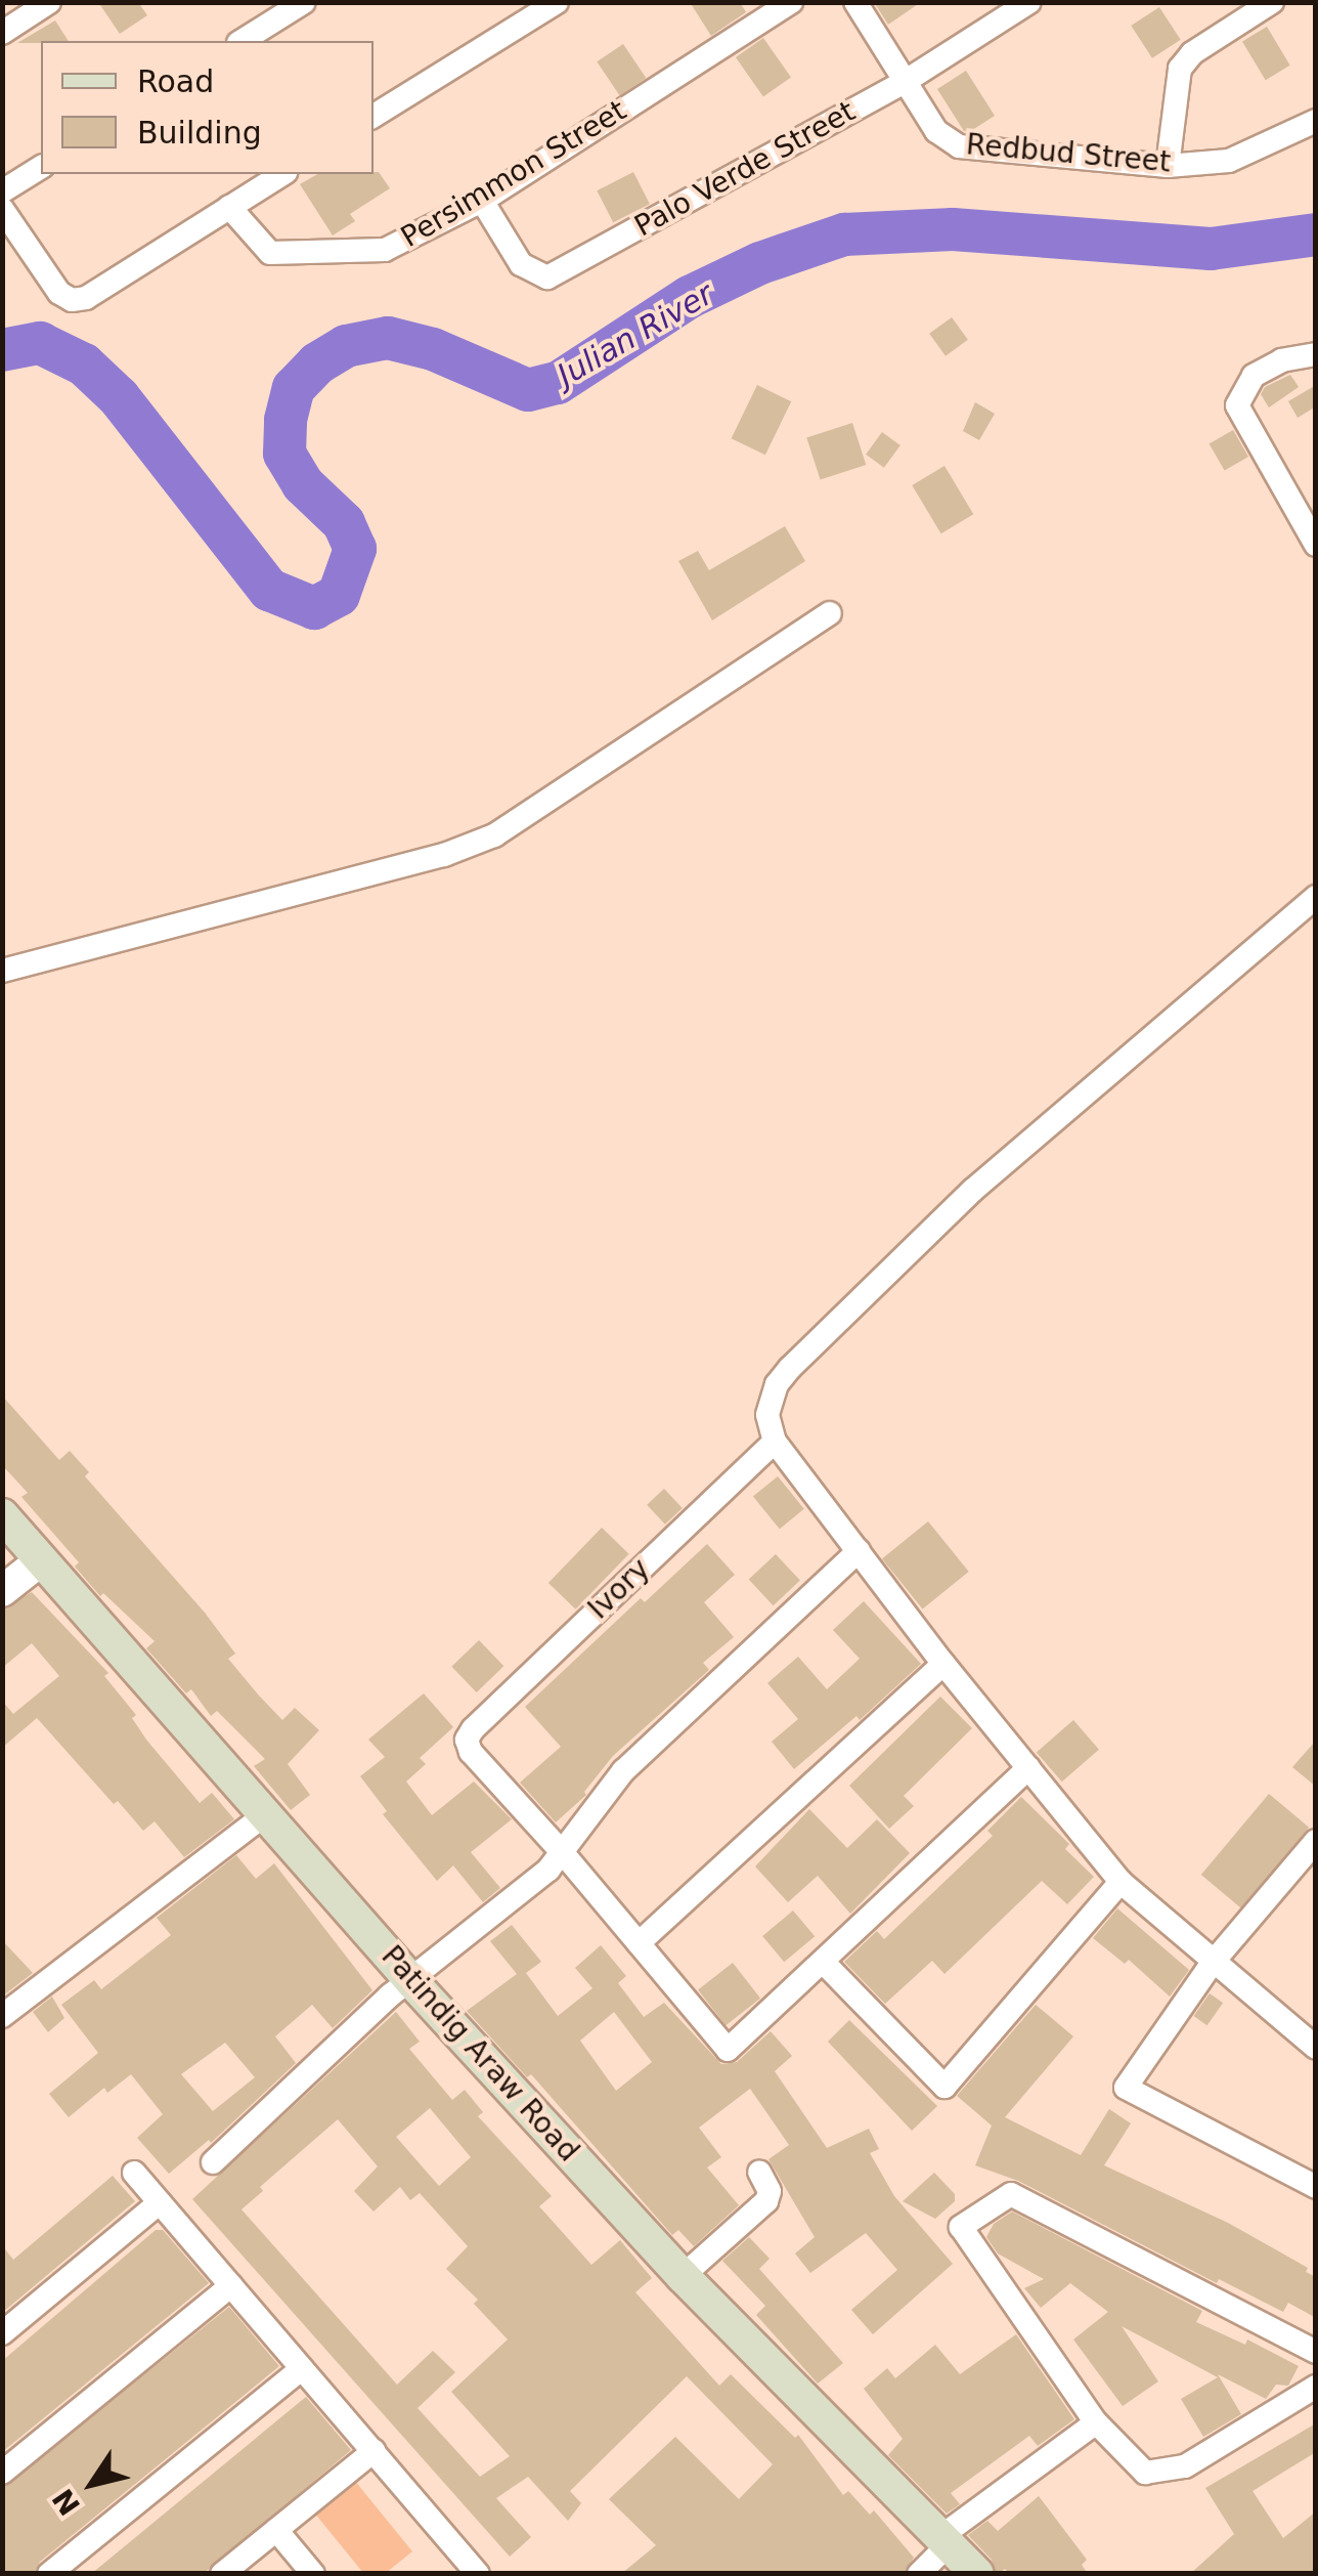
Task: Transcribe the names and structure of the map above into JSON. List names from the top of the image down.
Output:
{
  "streets": {
    "main road": ["Patindig Araw Road"],
    "street": [
      "Redbud Street",
      "Palo Verde Street",
      "Persimmon Street",
      "Ivory"
    ]
  },
  "crossings": [
    ["Redbud Street", "Palo Verde Street"],
    ["Palo Verde Street", "Persimmon Street"]
  ],
  "water": ["Julian River"],
  "legend": ["Road", "Building"],
  "north": "bottom left"
}
